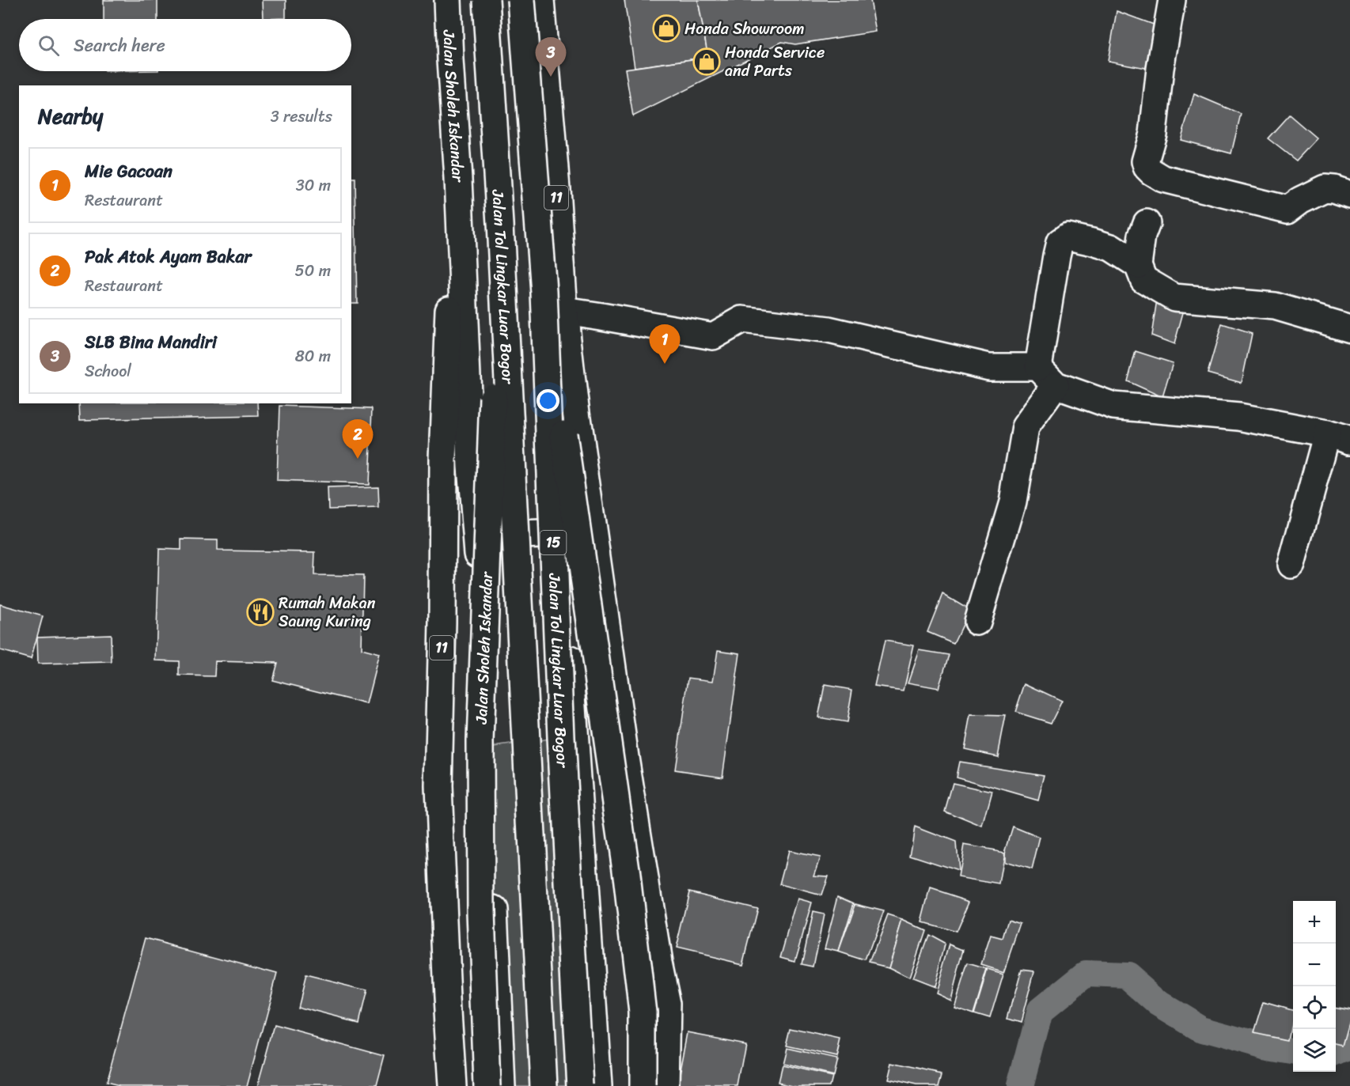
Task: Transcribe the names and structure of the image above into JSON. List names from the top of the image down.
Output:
{
  "streets": {
    "main road": [
      "Jalan Sholeh Iskandar",
      "11",
      "Jalan Tol Lingkar Luar Bogor",
      "15"
    ]
  },
  "places": {
    "shop": ["Honda Showroom", "Honda Service and Parts"],
    "restaurant": ["Rumah Makan Saung Kuring"]
  },
  "page": {
    "search": "Search here",
    "pins": ["3", "1", "2"],
    "heading": ["Nearby", "3 results"],
    "list": [
      {
        "mark": "1",
        "name": "Mie Gacoan",
        "note": "Restaurant",
        "value": "30 m"
      },
      {
        "mark": "2",
        "name": "Pak Atok Ayam Bakar",
        "note": "Restaurant",
        "value": "50 m"
      },
      {
        "mark": "3",
        "name": "SLB Bina Mandiri",
        "note": "School",
        "value": "80 m"
      }
    ],
    "map_buttons": ["+", "−"]
  }
}
